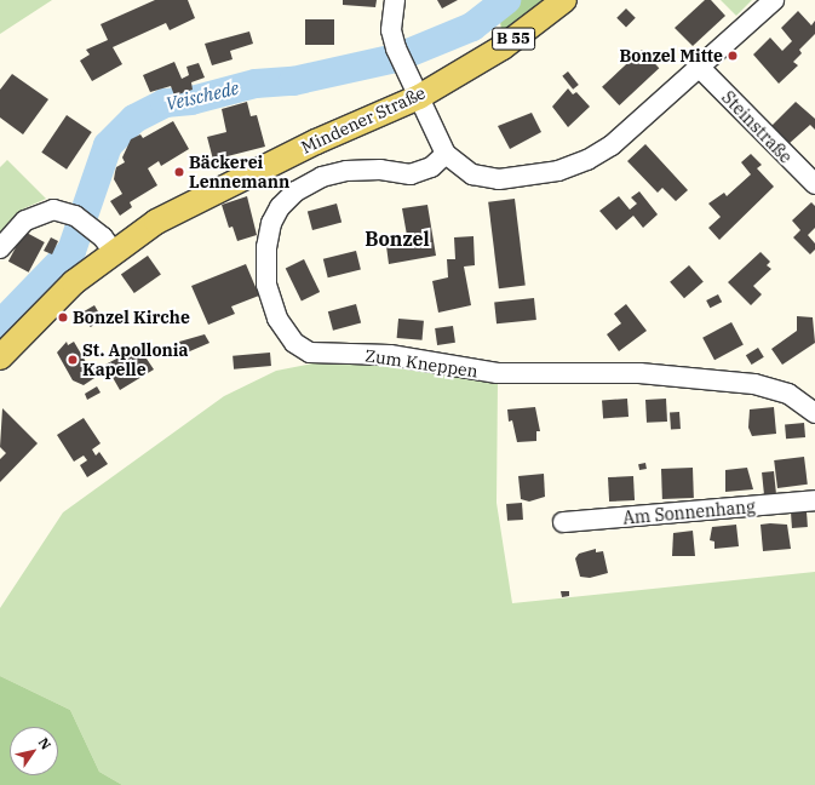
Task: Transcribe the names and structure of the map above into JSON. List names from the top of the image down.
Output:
{
  "streets": {
    "main road": ["B 55", "Mindener Straße"],
    "street": ["Steinstraße", "Zum Kneppen", "Am Sonnenhang"]
  },
  "districts": ["Bonzel"],
  "water": ["Veischede"],
  "places": [
    "Bonzel Mitte",
    "Bäckerei Lennemann",
    "Bonzel Kirche",
    "St. Apollonia Kapelle"
  ],
  "north": "top right"
}
